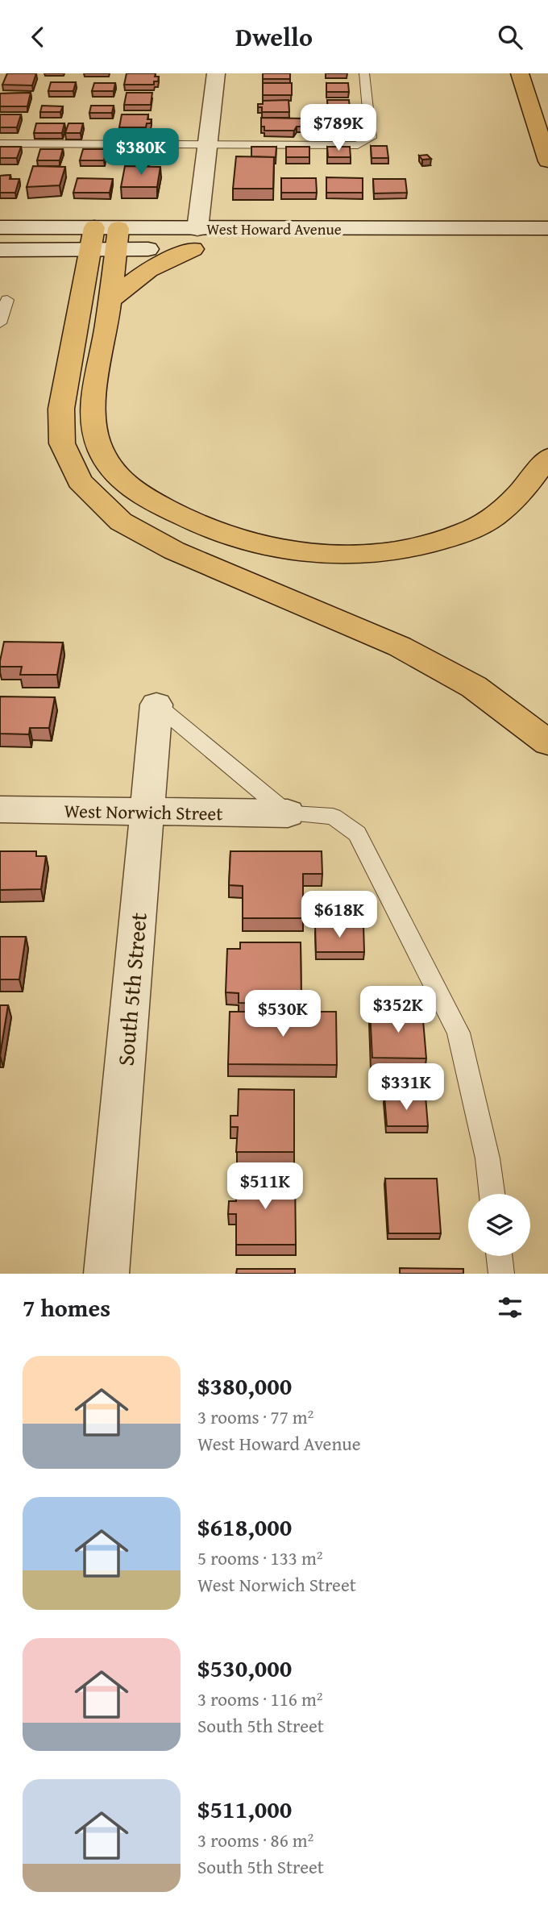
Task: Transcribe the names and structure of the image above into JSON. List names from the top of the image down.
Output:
{
  "streets": {
    "street": ["West Howard Avenue", "West Norwich Street", "South 5th Street"]
  },
  "crossings": [
    ["West Norwich Street", "South 5th Street"]
  ],
  "page": {
    "header": "Dwello",
    "price": [
      "$789K",
      "$380K",
      "$618K",
      "$352K",
      "$530K",
      "$331K",
      "$511K"
    ],
    "heading": "7 homes",
    "list": [
      {
        "name": "$380,000",
        "note": "3 rooms · 77 m² · West Howard Avenue"
      },
      {
        "name": "$618,000",
        "note": "5 rooms · 133 m² · West Norwich Street"
      },
      {
        "name": "$530,000",
        "note": "3 rooms · 116 m² · South 5th Street"
      },
      {
        "name": "$511,000",
        "note": "3 rooms · 86 m² · South 5th Street"
      }
    ]
  }
}
